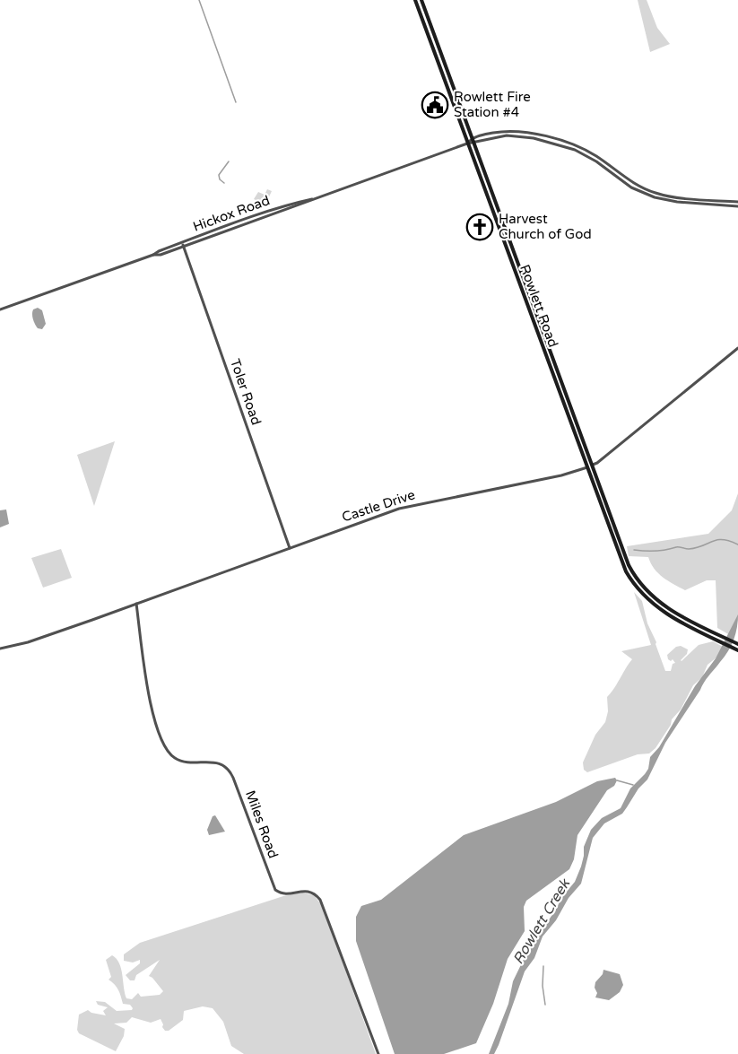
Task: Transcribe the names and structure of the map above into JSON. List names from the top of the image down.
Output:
{
  "streets": {
    "main road": ["Rowlett Road"],
    "street": [
      "Hickox Road",
      "Toler Road",
      "Castle Drive",
      "Miles Road"
    ]
  },
  "crossings": [
    ["Hickox Road", "Rowlett Road"],
    ["Hickox Road", "Toler Road"],
    ["Rowlett Road", "Castle Drive"],
    ["Toler Road", "Castle Drive"],
    ["Castle Drive", "Miles Road"]
  ],
  "water": ["Rowlett Creek"],
  "places": {
    "public building": ["Rowlett Fire Station #4"],
    "church": ["Harvest Church of God"]
  }
}
